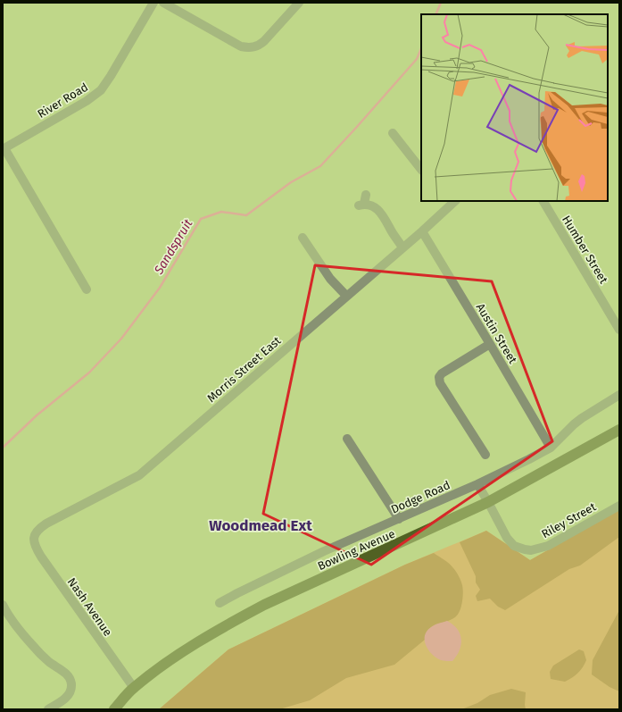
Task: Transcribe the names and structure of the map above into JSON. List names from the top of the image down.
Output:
{
  "streets": {
    "main road": ["Bowling Avenue"],
    "street": [
      "River Road",
      "Humber Street",
      "Austin Street",
      "Morris Street East",
      "Dodge Road",
      "Riley Street",
      "Nash Avenue"
    ]
  },
  "crossings": [
    ["Austin Street", "Morris Street East"],
    ["Austin Street", "Dodge Road"],
    ["Morris Street East", "Nash Avenue"],
    ["Dodge Road", "Riley Street"],
    ["Riley Street", "Bowling Avenue"],
    ["Bowling Avenue", "Nash Avenue"]
  ],
  "districts": ["Woodmead Ext"],
  "water": ["Sandspruit"]
}
